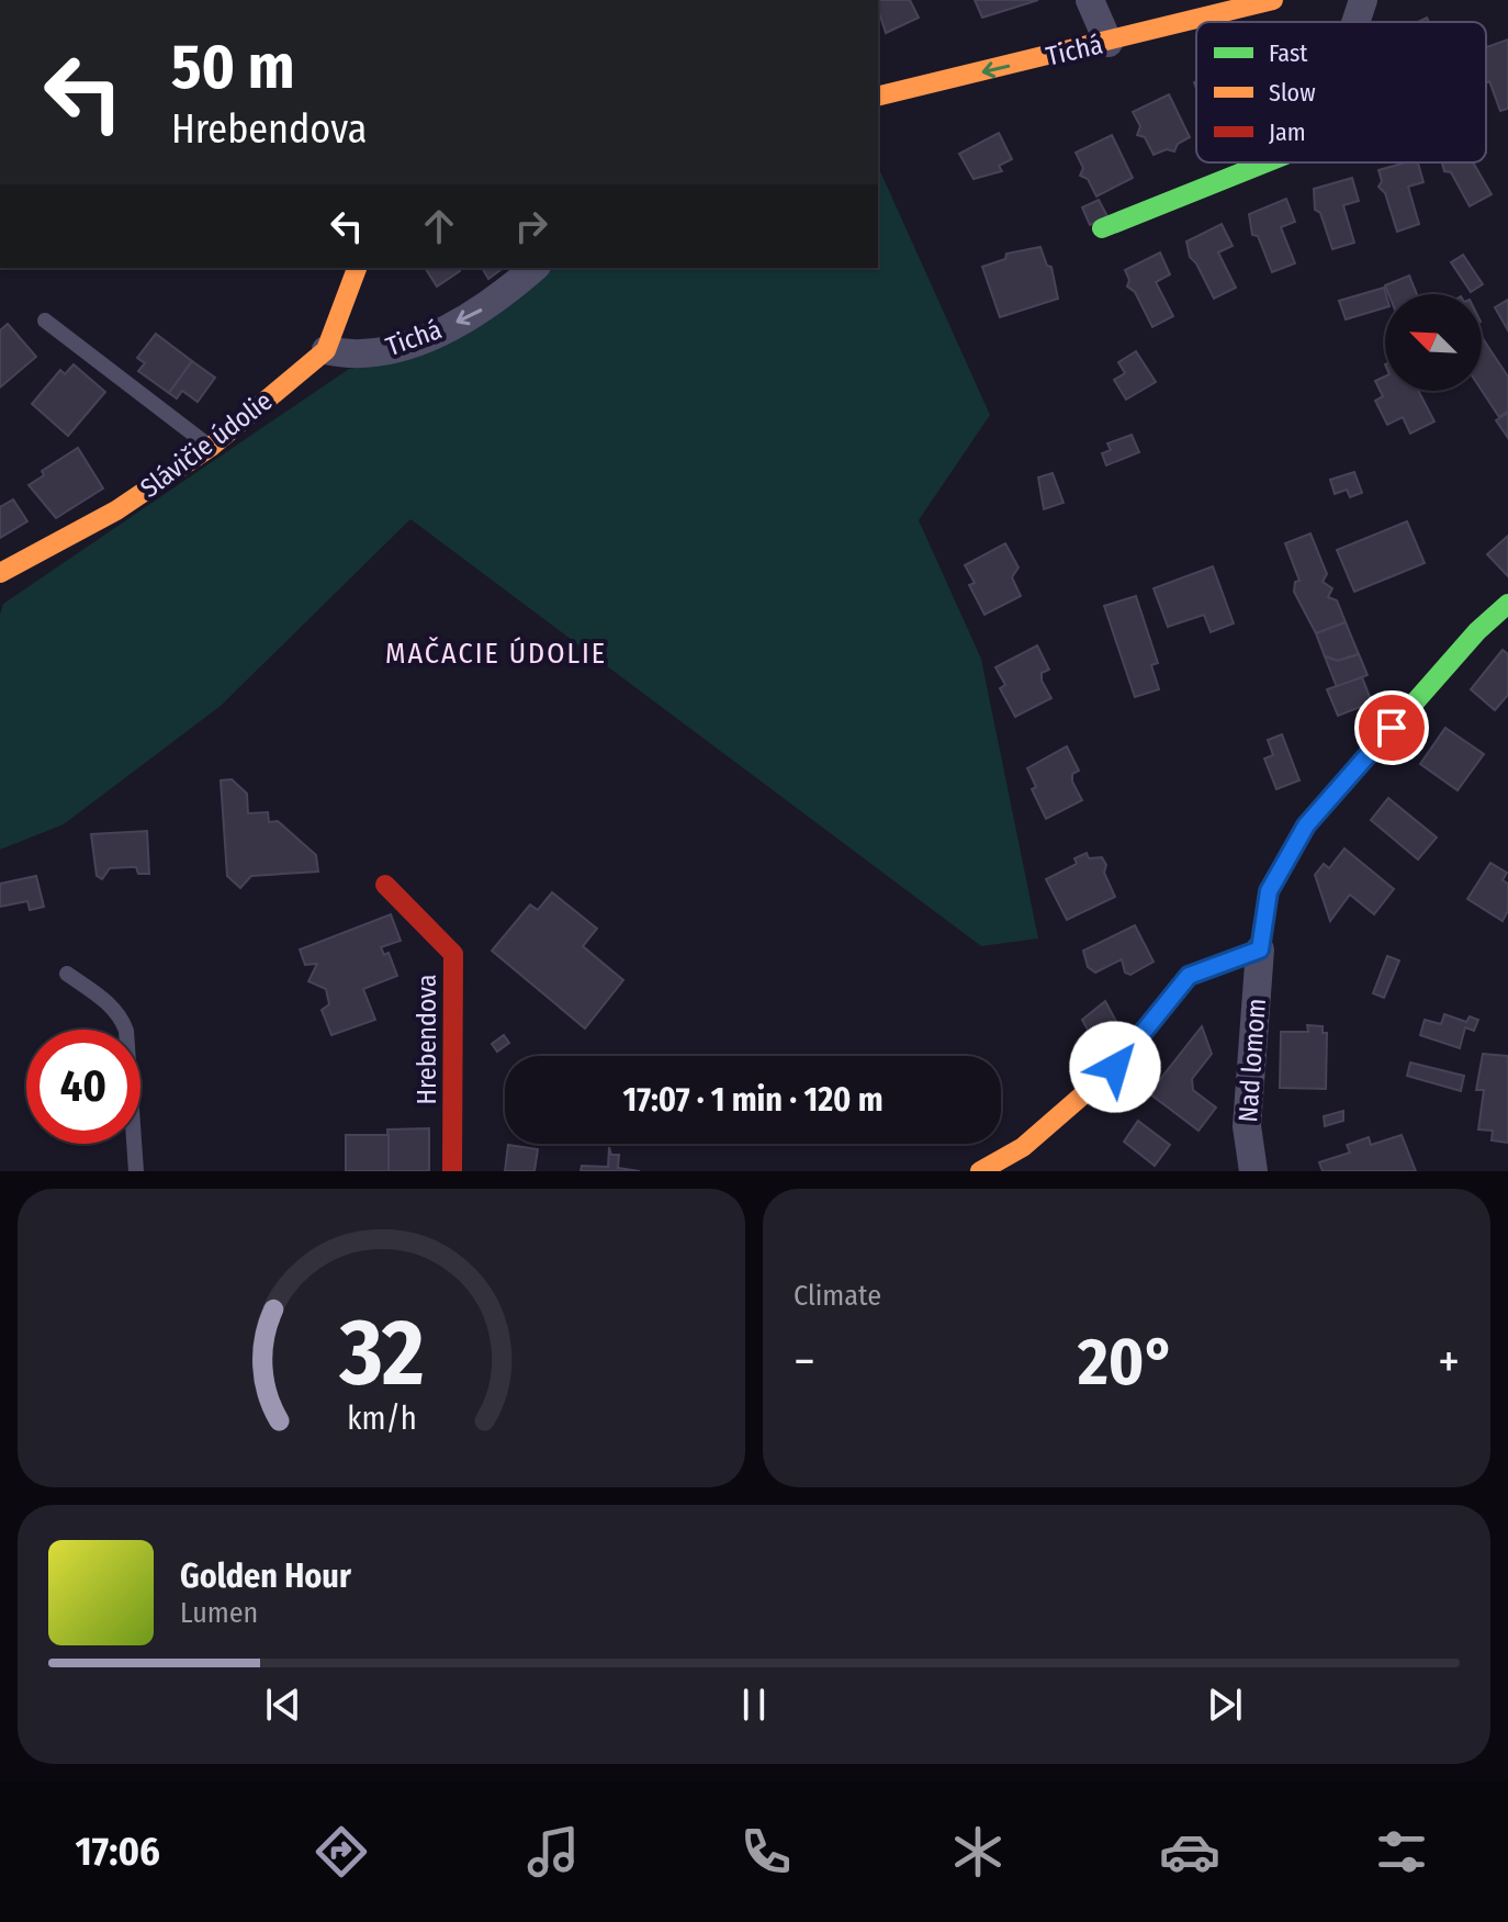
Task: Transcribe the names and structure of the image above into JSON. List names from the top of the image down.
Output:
{
  "streets": {
    "street": [
      "Tichá",
      "Slávičie údolie",
      "Hrebendova",
      "Nad lomom"
    ]
  },
  "crossings": [
    ["Tichá", "Slávičie údolie"]
  ],
  "one_way": ["Tichá"],
  "districts": ["MAČACIE ÚDOLIE"],
  "legend": ["Fast", "Slow", "Jam"],
  "north": "top left",
  "page": {
    "turn": ["50 m", "Hrebendova"],
    "limit": "40",
    "trip": "17:07 · 1 min · 120 m",
    "tile": "Climate",
    "heat": ["−", "20°", "+"],
    "song": ["Golden Hour", "Lumen"],
    "tabs": "17:06",
    "gauge": ["32", "km/h"]
  }
}
